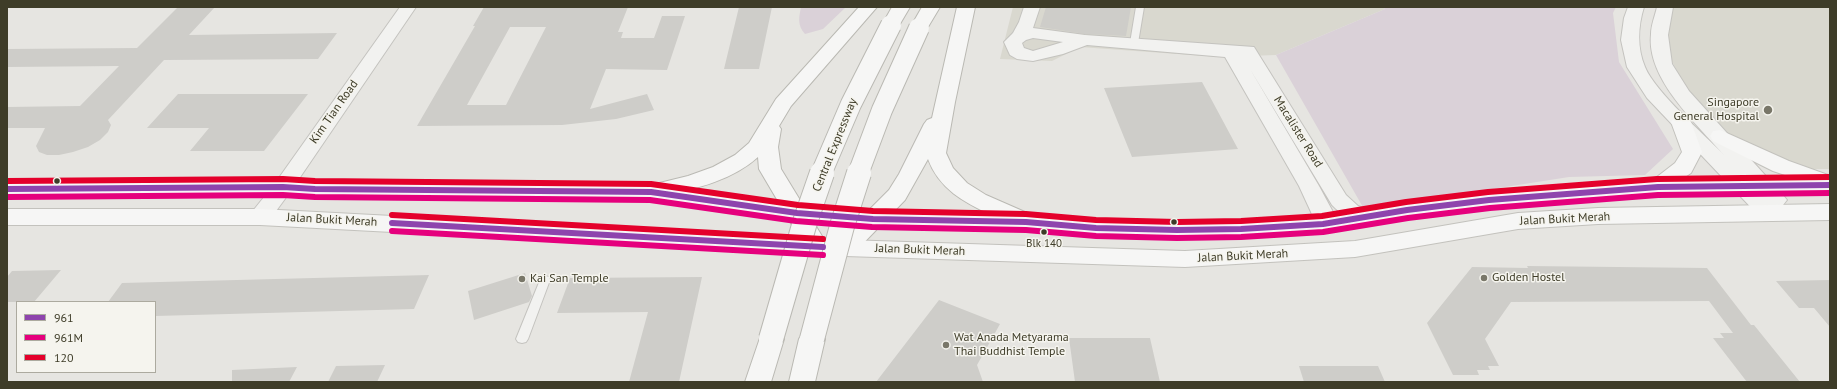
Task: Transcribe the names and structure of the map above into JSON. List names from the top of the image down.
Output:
{
  "streets": {
    "main road": ["Central Expressway", "Jalan Bukit Merah"],
    "street": ["Kim Tian Road", "Macalister Road"]
  },
  "crossings": [
    ["Kim Tian Road", "Jalan Bukit Merah"],
    ["Macalister Road", "Jalan Bukit Merah"]
  ],
  "places": [
    "Singapore General Hospital",
    "Blk 140",
    "Golden Hostel",
    "Kai San Temple",
    "Wat Anada Metyarama Thai Buddhist Temple"
  ],
  "lines": ["transit line 120", "transit line 961", "transit line 961M"],
  "legend": ["961", "961M", "120"]
}
